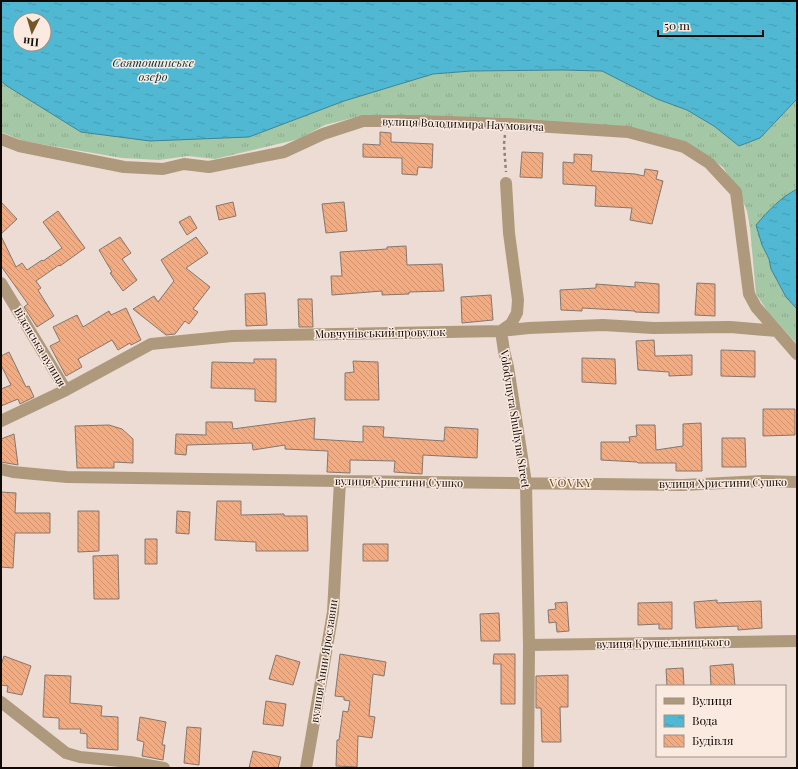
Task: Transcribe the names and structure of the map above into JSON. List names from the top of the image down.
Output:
{
  "streets": {
    "street": [
      "вулиця Володимира Наумовича",
      "Мовчунівський провулок",
      "Віденська вулиця",
      "Volodymyra Shulhyna Street",
      "вулиця Христини Сушко",
      "вулиця Крушельницького",
      "вулиця Анни Ярославни"
    ]
  },
  "crossings": [
    ["вулиця Володимира Наумовича", "Мовчунівський провулок"],
    ["Мовчунівський провулок", "Віденська вулиця"],
    ["Мовчунівський провулок", "Volodymyra Shulhyna Street"],
    ["Volodymyra Shulhyna Street", "вулиця Христини Сушко"],
    ["Volodymyra Shulhyna Street", "вулиця Крушельницького"],
    ["вулиця Христини Сушко", "вулиця Анни Ярославни"]
  ],
  "districts": ["VOVKY"],
  "water": ["Святошинське озеро"],
  "legend": ["Вулиця", "Вода", "Будівля"],
  "scale_bar": "50 m",
  "north": "bottom"
}
